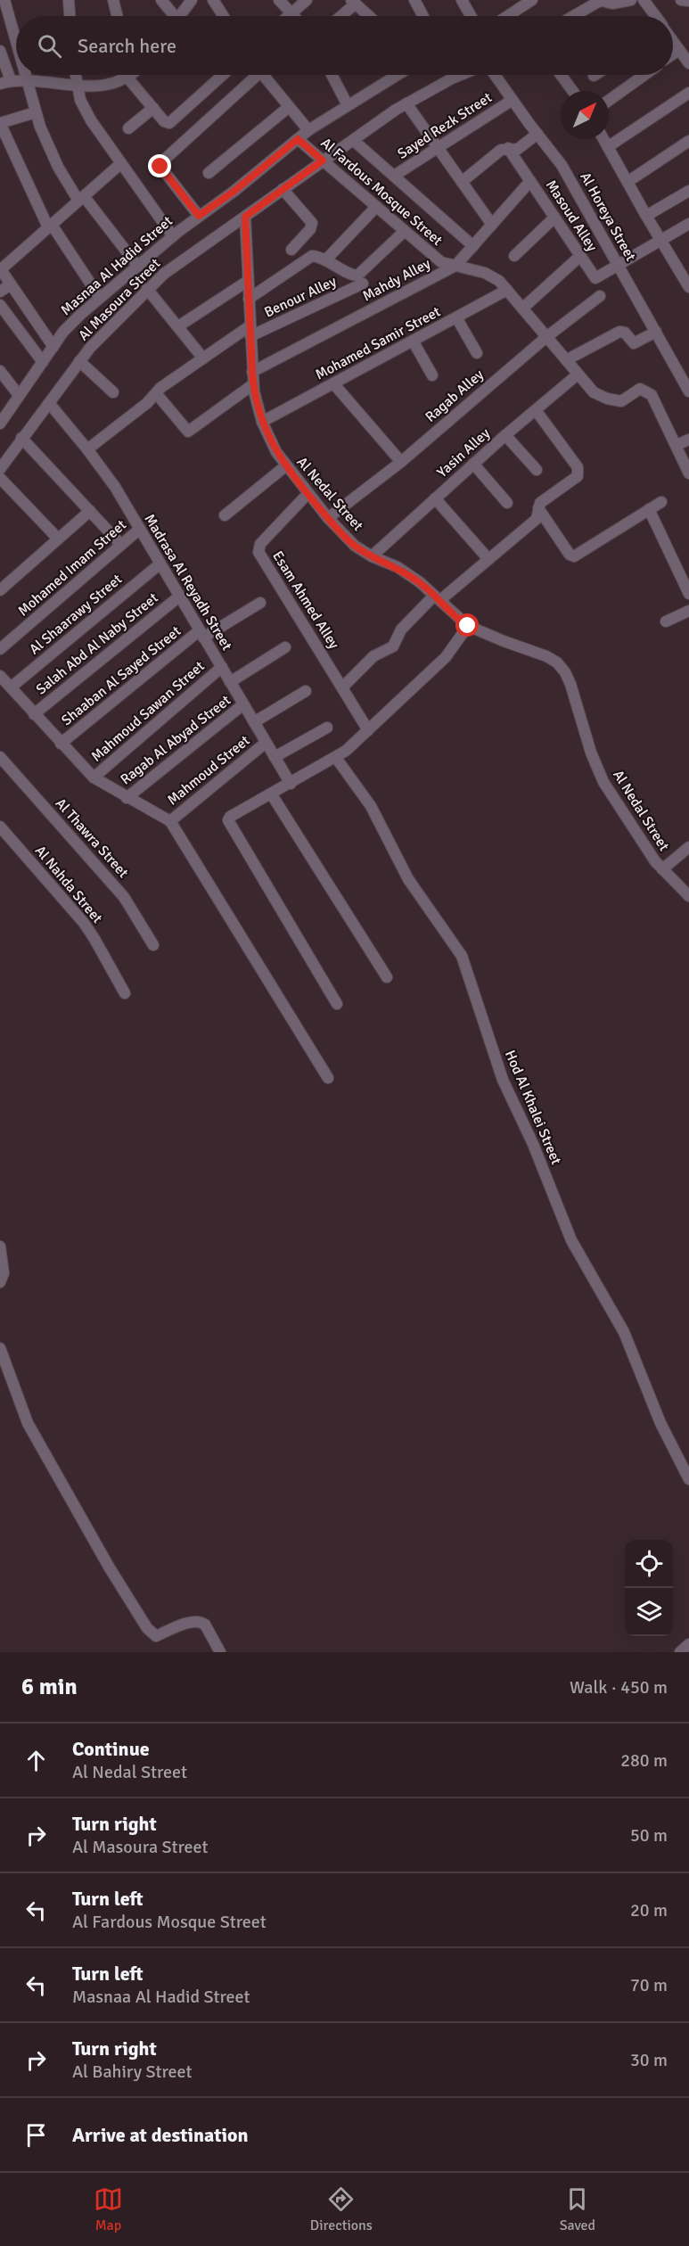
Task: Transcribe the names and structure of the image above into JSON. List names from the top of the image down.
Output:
{
  "streets": {
    "street": [
      "Sayed Rezk Street",
      "Al Fardous Mosque Street",
      "Masoud Alley",
      "Al Horeya Street",
      "Masnaa Al Hadid Street",
      "Mahdy Alley",
      "Benour Alley",
      "Al Masoura Street",
      "Mohamed Samir Street",
      "Ragab Alley",
      "Yasin Alley",
      "Al Nedal Street",
      "Mohamed Imam Street",
      "Madrasa Al Reyadh Street",
      "Esam Ahmed Alley",
      "Al Shaarawy Street",
      "Salah Abd Al Naby Street",
      "Shaaban Al Sayed Street",
      "Mahmoud Sawan Street",
      "Ragab Al Abyad Street",
      "Mahmoud Street",
      "Al Thawra Street",
      "Al Nahda Street",
      "Hod Al Khalei Street"
    ]
  },
  "crossings": [
    ["Sayed Rezk Street", "Al Horeya Street"],
    ["Al Fardous Mosque Street", "Masnaa Al Hadid Street"],
    ["Al Fardous Mosque Street", "Mahdy Alley"],
    ["Al Fardous Mosque Street", "Al Masoura Street"],
    ["Al Fardous Mosque Street", "Mohamed Samir Street"],
    ["Al Fardous Mosque Street", "Ragab Alley"],
    ["Al Fardous Mosque Street", "Yasin Alley"],
    ["Masoud Alley", "Al Horeya Street"],
    ["Masoud Alley", "Mahdy Alley"],
    ["Mahdy Alley", "Al Nedal Street"],
    ["Benour Alley", "Al Nedal Street"],
    ["Benour Alley", "Madrasa Al Reyadh Street"],
    ["Al Masoura Street", "Al Nedal Street"],
    ["Al Masoura Street", "Madrasa Al Reyadh Street"],
    ["Mohamed Samir Street", "Al Nedal Street"],
    ["Ragab Alley", "Al Nedal Street"],
    ["Yasin Alley", "Al Nedal Street"],
    ["Al Nedal Street", "Esam Ahmed Alley"],
    ["Mohamed Imam Street", "Madrasa Al Reyadh Street"],
    ["Madrasa Al Reyadh Street", "Al Shaarawy Street"],
    ["Madrasa Al Reyadh Street", "Salah Abd Al Naby Street"],
    ["Madrasa Al Reyadh Street", "Shaaban Al Sayed Street"],
    ["Madrasa Al Reyadh Street", "Mahmoud Sawan Street"],
    ["Madrasa Al Reyadh Street", "Ragab Al Abyad Street"],
    ["Madrasa Al Reyadh Street", "Mahmoud Street"]
  ],
  "north": "top right",
  "page": {
    "search": "Search here",
    "heading": ["6 min", "Walk · 450 m"],
    "list": [
      ["Continue", "Al Nedal Street", "280 m"],
      ["Turn right", "Al Masoura Street", "50 m"],
      ["Turn left", "Al Fardous Mosque Street", "20 m"],
      ["Turn left", "Masnaa Al Hadid Street", "70 m"],
      ["Turn right", "Al Bahiry Street", "30 m"],
      "Arrive at destination"
    ],
    "nav": ["Map", "Directions", "Saved"]
  }
}
